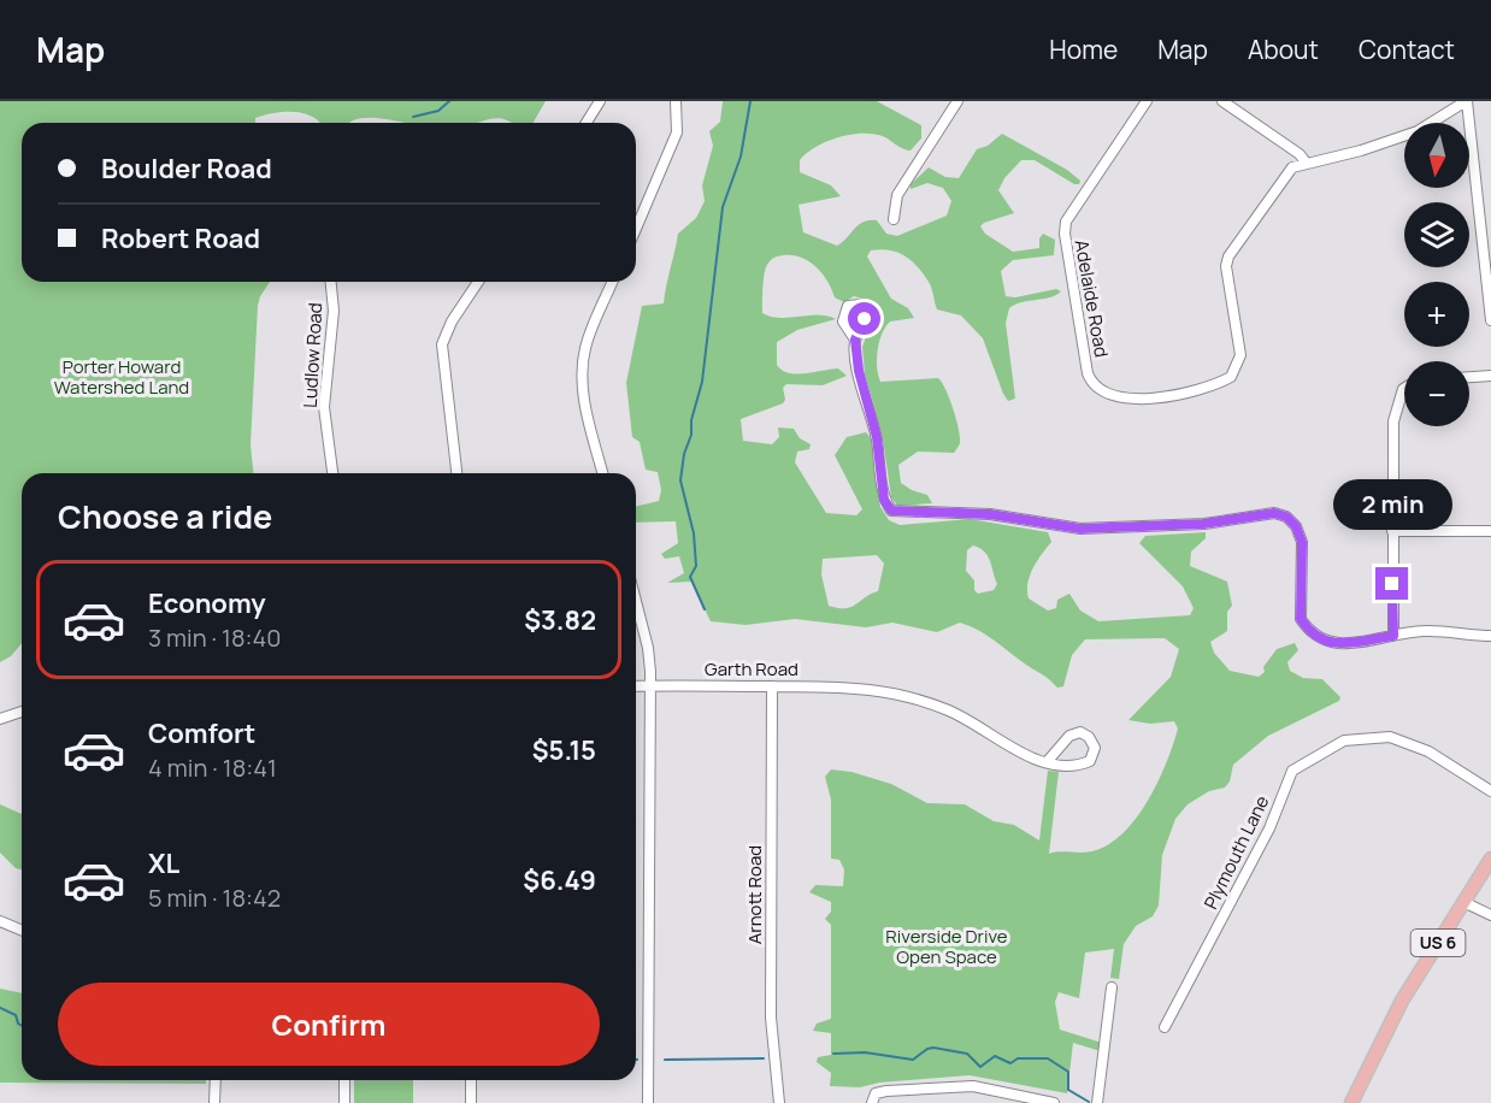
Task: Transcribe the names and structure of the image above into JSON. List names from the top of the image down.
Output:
{
  "streets": {
    "main road": ["US 6"],
    "street": [
      "Adelaide Road",
      "Ludlow Road",
      "Garth Road",
      "Plymouth Lane",
      "Arnott Road"
    ]
  },
  "crossings": [
    ["Garth Road", "Arnott Road"]
  ],
  "parks": ["Porter Howard Watershed Land", "Riverside Drive Open Space"],
  "north": "bottom",
  "page": {
    "header": "Map",
    "nav": [
      "Home",
      "Map",
      "About",
      "Contact"
    ],
    "map_buttons": ["+", "−"],
    "banner": ["Boulder Road", "Robert Road"],
    "heading": "Choose a ride",
    "bubble": "2 min",
    "list": [
      {
        "name": "Economy",
        "note": "3 min · 18:40",
        "value": "$3.82"
      },
      {
        "name": "Comfort",
        "note": "4 min · 18:41",
        "value": "$5.15"
      },
      {
        "name": "XL",
        "note": "5 min · 18:42",
        "value": "$6.49"
      }
    ],
    "buttons": "Confirm"
  }
}
